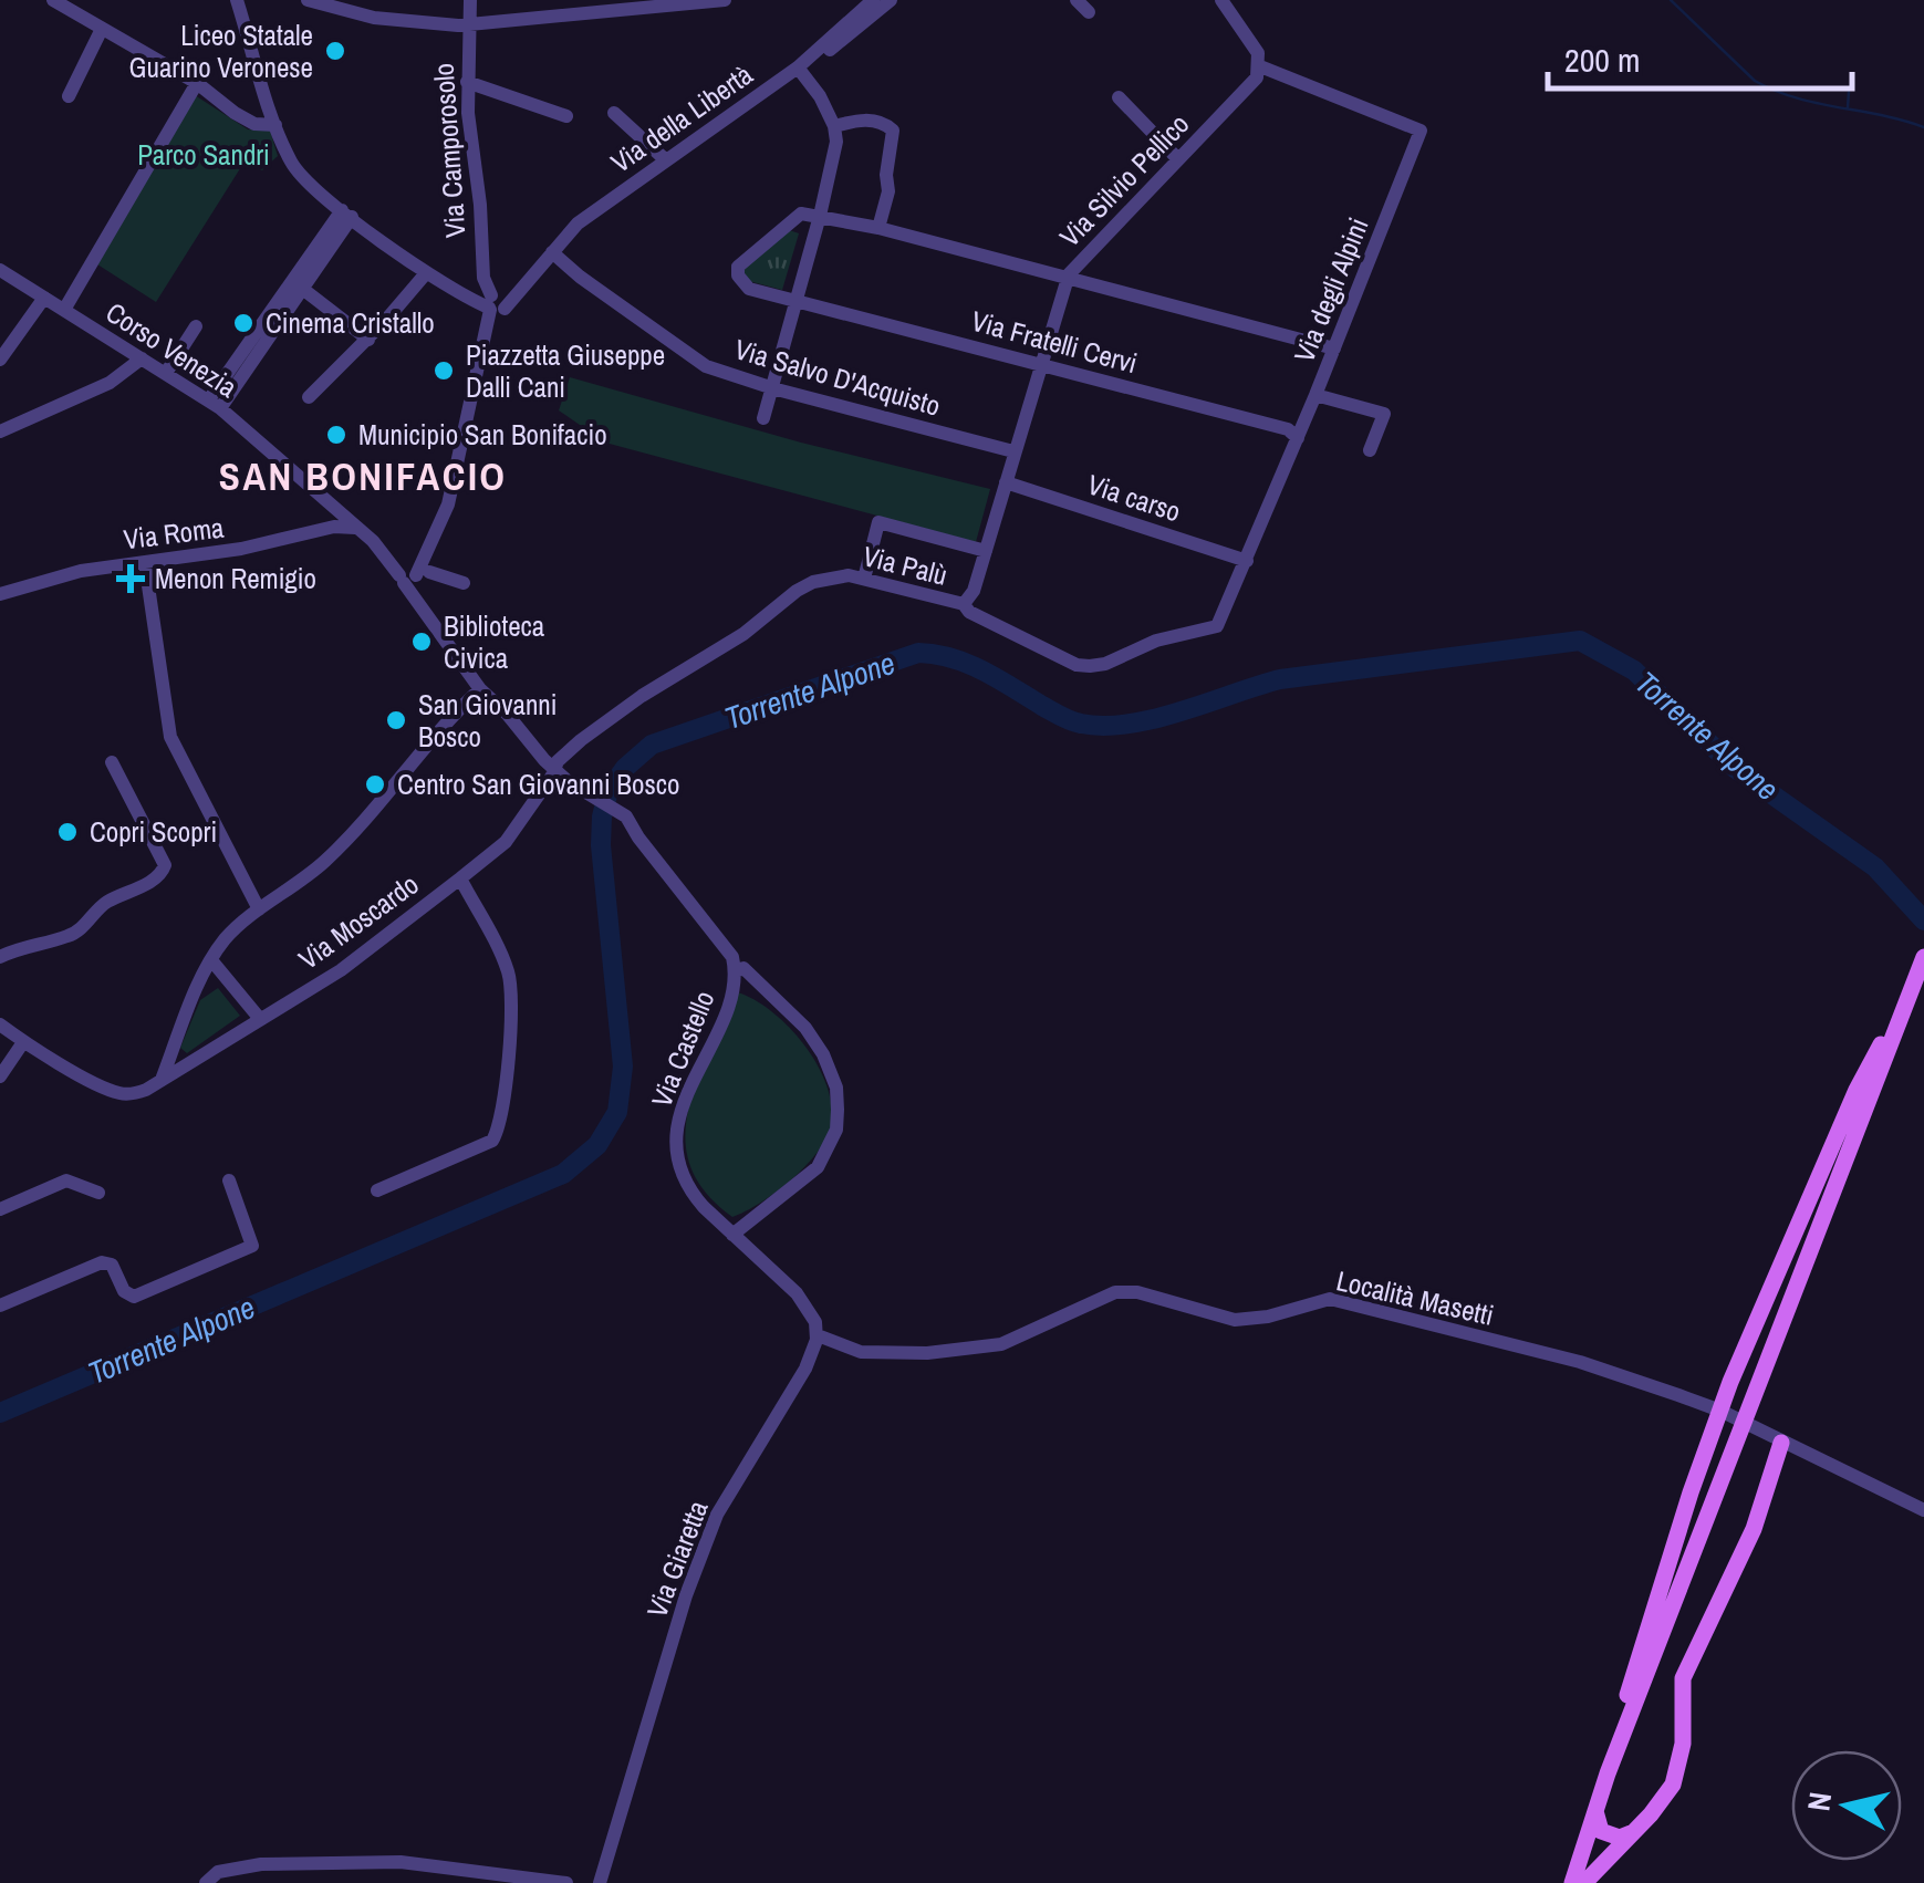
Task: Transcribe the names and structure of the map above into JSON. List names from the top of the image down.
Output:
{
  "streets": {
    "street": [
      "Via della Libertà",
      "Via Camporosolo",
      "Via Silvio Pellico",
      "Via degli Alpini",
      "Via Fratelli Cervi",
      "Corso Venezia",
      "Via Salvo D'Acquisto",
      "Via carso",
      "Via Roma",
      "Via Palù",
      "Via Moscardo",
      "Via Castello",
      "Località Masetti",
      "Via Giaretta"
    ]
  },
  "crossings": [
    ["Via della Libertà", "Via Camporosolo"],
    ["Via della Libertà", "Via Salvo D'Acquisto"],
    ["Via Camporosolo", "Corso Venezia"],
    ["Via Camporosolo", "Via Castello"],
    ["Via Silvio Pellico", "Via degli Alpini"],
    ["Via Silvio Pellico", "Via Fratelli Cervi"],
    ["Via Silvio Pellico", "Via Salvo D'Acquisto"],
    ["Via Silvio Pellico", "Via carso"],
    ["Via Silvio Pellico", "Via Palù"],
    ["Via degli Alpini", "Via Fratelli Cervi"],
    ["Via degli Alpini", "Via carso"],
    ["Via degli Alpini", "Via Palù"],
    ["Corso Venezia", "Via Roma"],
    ["Corso Venezia", "Via Castello"],
    ["Via Palù", "Via Moscardo"],
    ["Via Palù", "Via Castello"],
    ["Via Moscardo", "Via Castello"],
    ["Località Masetti", "Via Giaretta"]
  ],
  "districts": ["SAN BONIFACIO"],
  "water": ["Torrente Alpone"],
  "parks": ["Parco Sandri"],
  "places": {
    "other": [
      "Liceo Statale Guarino Veronese",
      "Cinema Cristallo",
      "Piazzetta Giuseppe Dalli Cani",
      "Municipio San Bonifacio",
      "Biblioteca Civica",
      "San Giovanni Bosco",
      "Centro San Giovanni Bosco",
      "Copri Scopri"
    ],
    "health": ["Menon Remigio"]
  },
  "scale_bar": "200 m",
  "north": "left"
}
